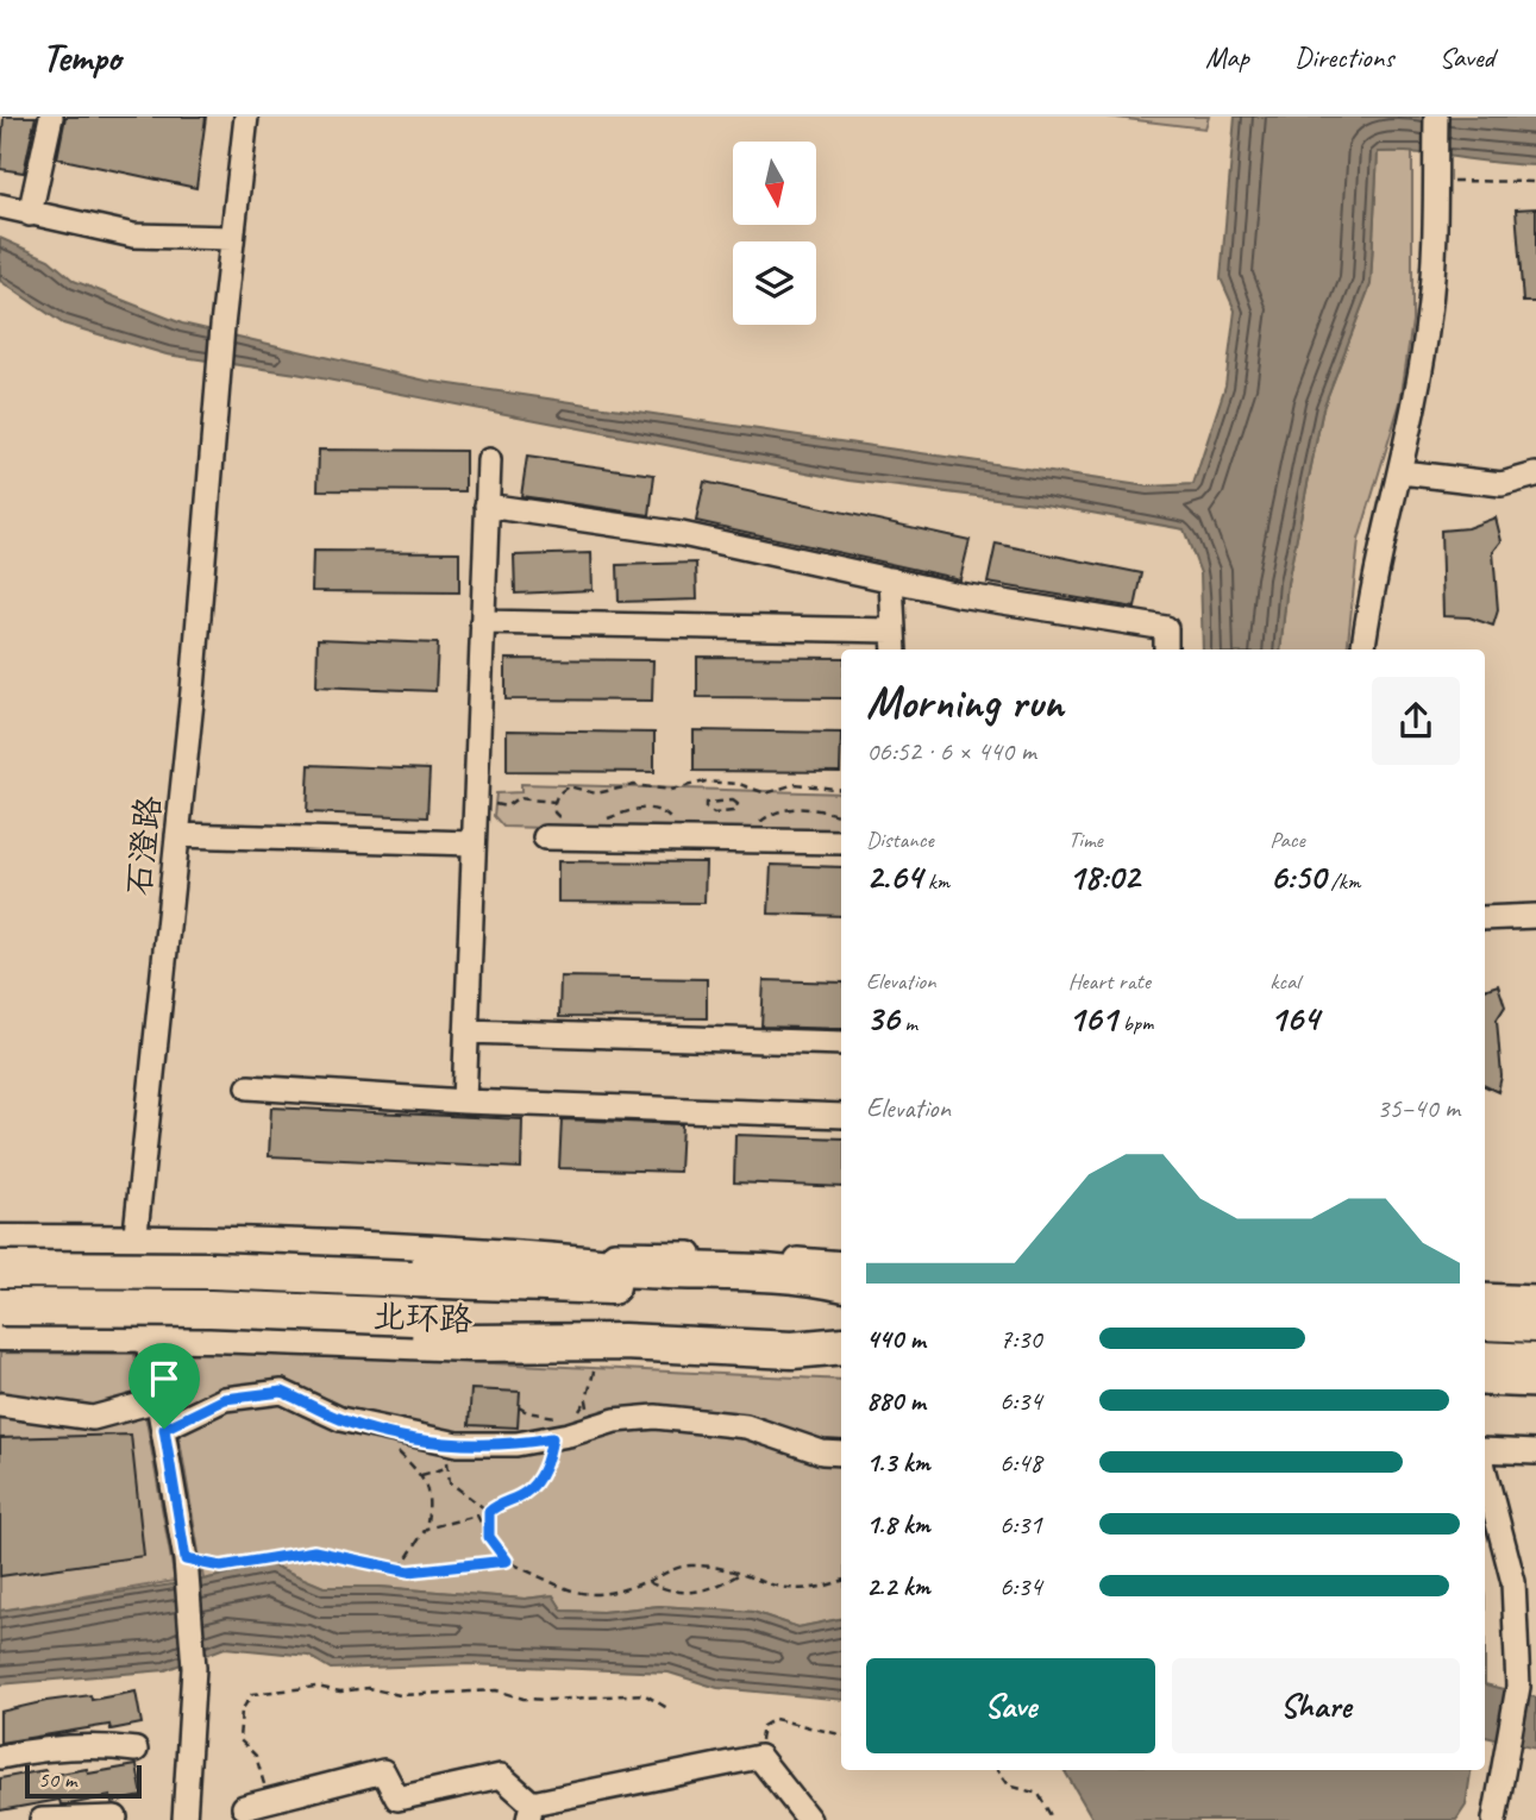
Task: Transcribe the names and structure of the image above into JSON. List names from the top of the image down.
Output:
{
  "streets": {
    "highway": ["北环路"],
    "street": ["石澄路"]
  },
  "scale_bar": "50 m",
  "north": "bottom",
  "page": {
    "header": "Tempo",
    "nav": ["Map", "Directions", "Saved"],
    "heading": ["Morning run", "06:52 · 6 × 440 m"],
    "stats": [
      ["Distance", "2.64 km"],
      ["Time", "18:02"],
      ["Pace", "6:50 /km"],
      ["Elevation", "36 m"],
      ["Heart rate", "161 bpm"],
      ["kcal", "164"]
    ],
    "chart": ["Elevation", "35–40 m"],
    "list": [
      {
        "name": "440 m",
        "note": "7:30"
      },
      {
        "name": "880 m",
        "note": "6:34"
      },
      {
        "name": "1.3 km",
        "note": "6:48"
      },
      {
        "name": "1.8 km",
        "note": "6:31"
      },
      {
        "name": "2.2 km",
        "note": "6:34"
      }
    ],
    "buttons": ["Save", "Share"],
    "scale": "50 m"
  }
}
